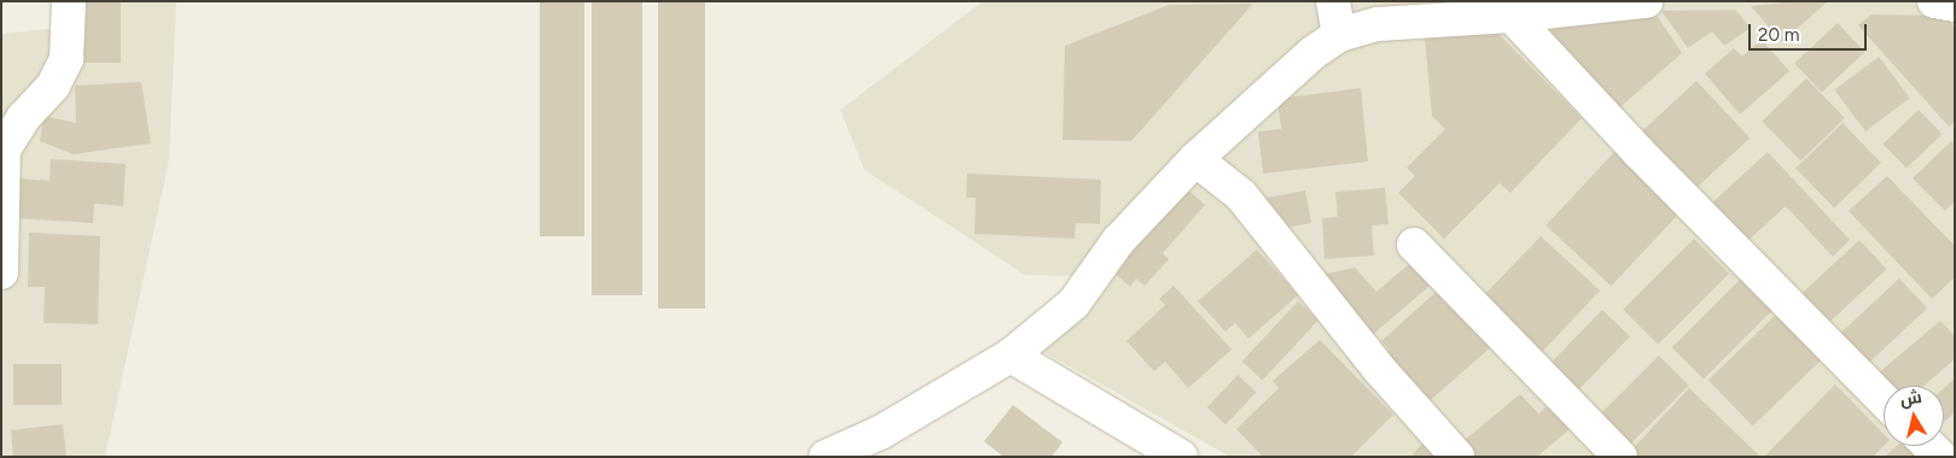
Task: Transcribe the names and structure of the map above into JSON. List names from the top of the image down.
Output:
{
  "scale_bar": "20 m",
  "north": "top"
}
